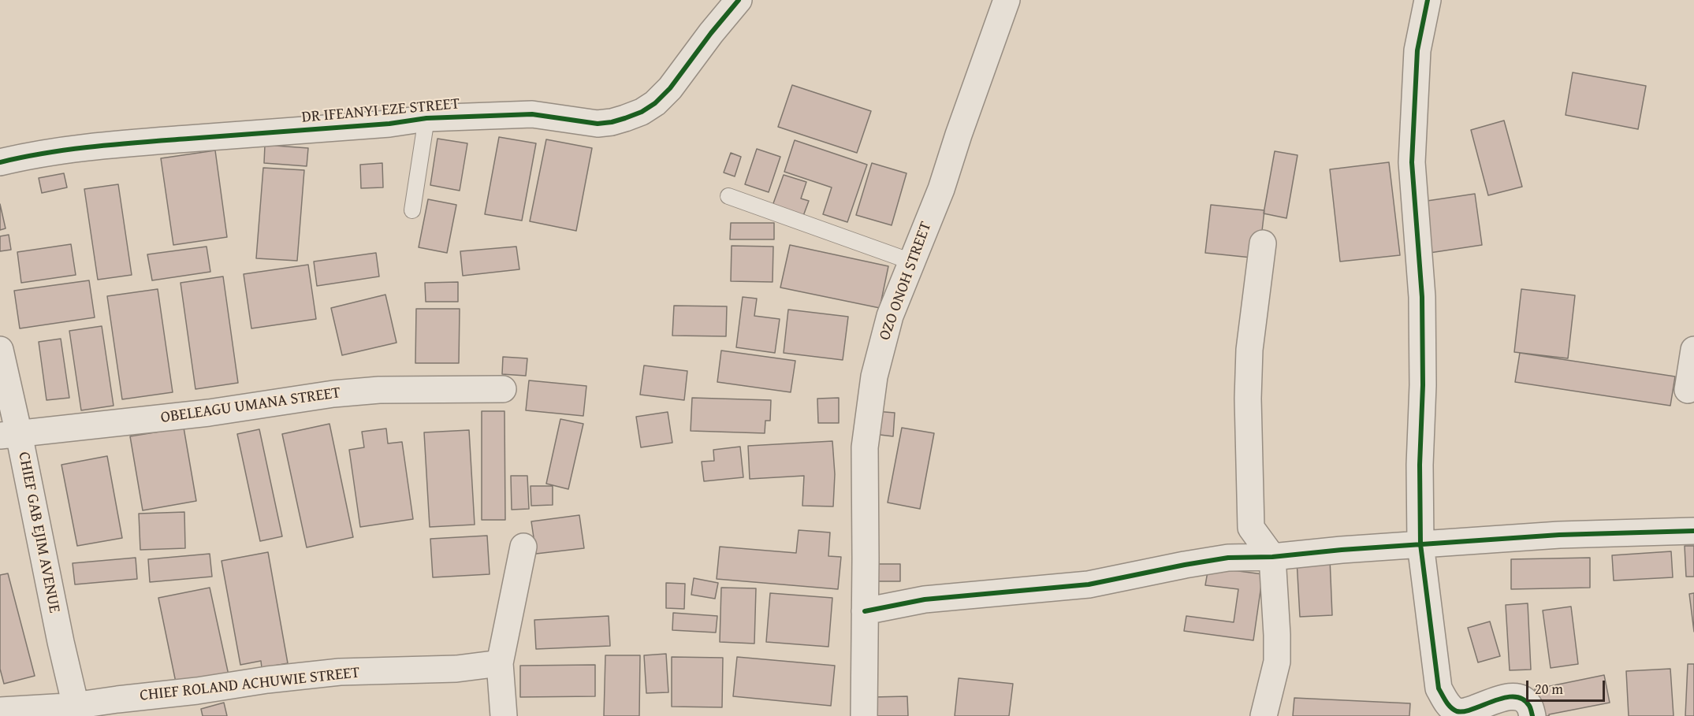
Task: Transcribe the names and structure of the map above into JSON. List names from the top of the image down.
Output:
{
  "streets": {
    "street": [
      "DR IFEANYI EZE STREET",
      "OZO ONOH STREET",
      "OBELEAGU UMANA STREET",
      "CHIEF GAB EJIM AVENUE",
      "CHIEF ROLAND ACHUWIE STREET"
    ]
  },
  "crossings": [
    ["OBELEAGU UMANA STREET", "CHIEF GAB EJIM AVENUE"],
    ["CHIEF GAB EJIM AVENUE", "CHIEF ROLAND ACHUWIE STREET"]
  ],
  "scale_bar": "20 m"
}
